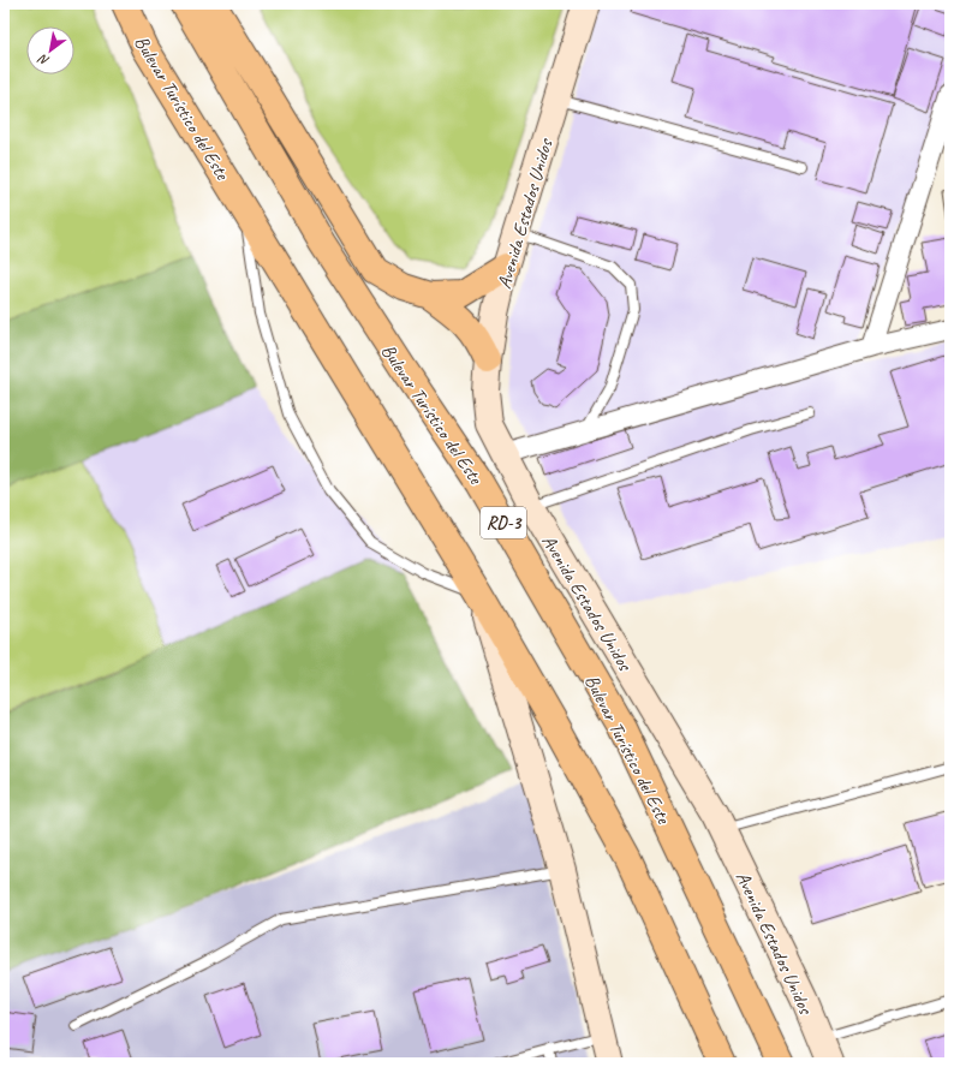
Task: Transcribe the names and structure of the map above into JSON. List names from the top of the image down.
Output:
{
  "streets": {
    "highway": ["Bulevar Turístico del Este", "RD-3"],
    "street": ["Avenida Estados Unidos"]
  },
  "north": "bottom left"
}
